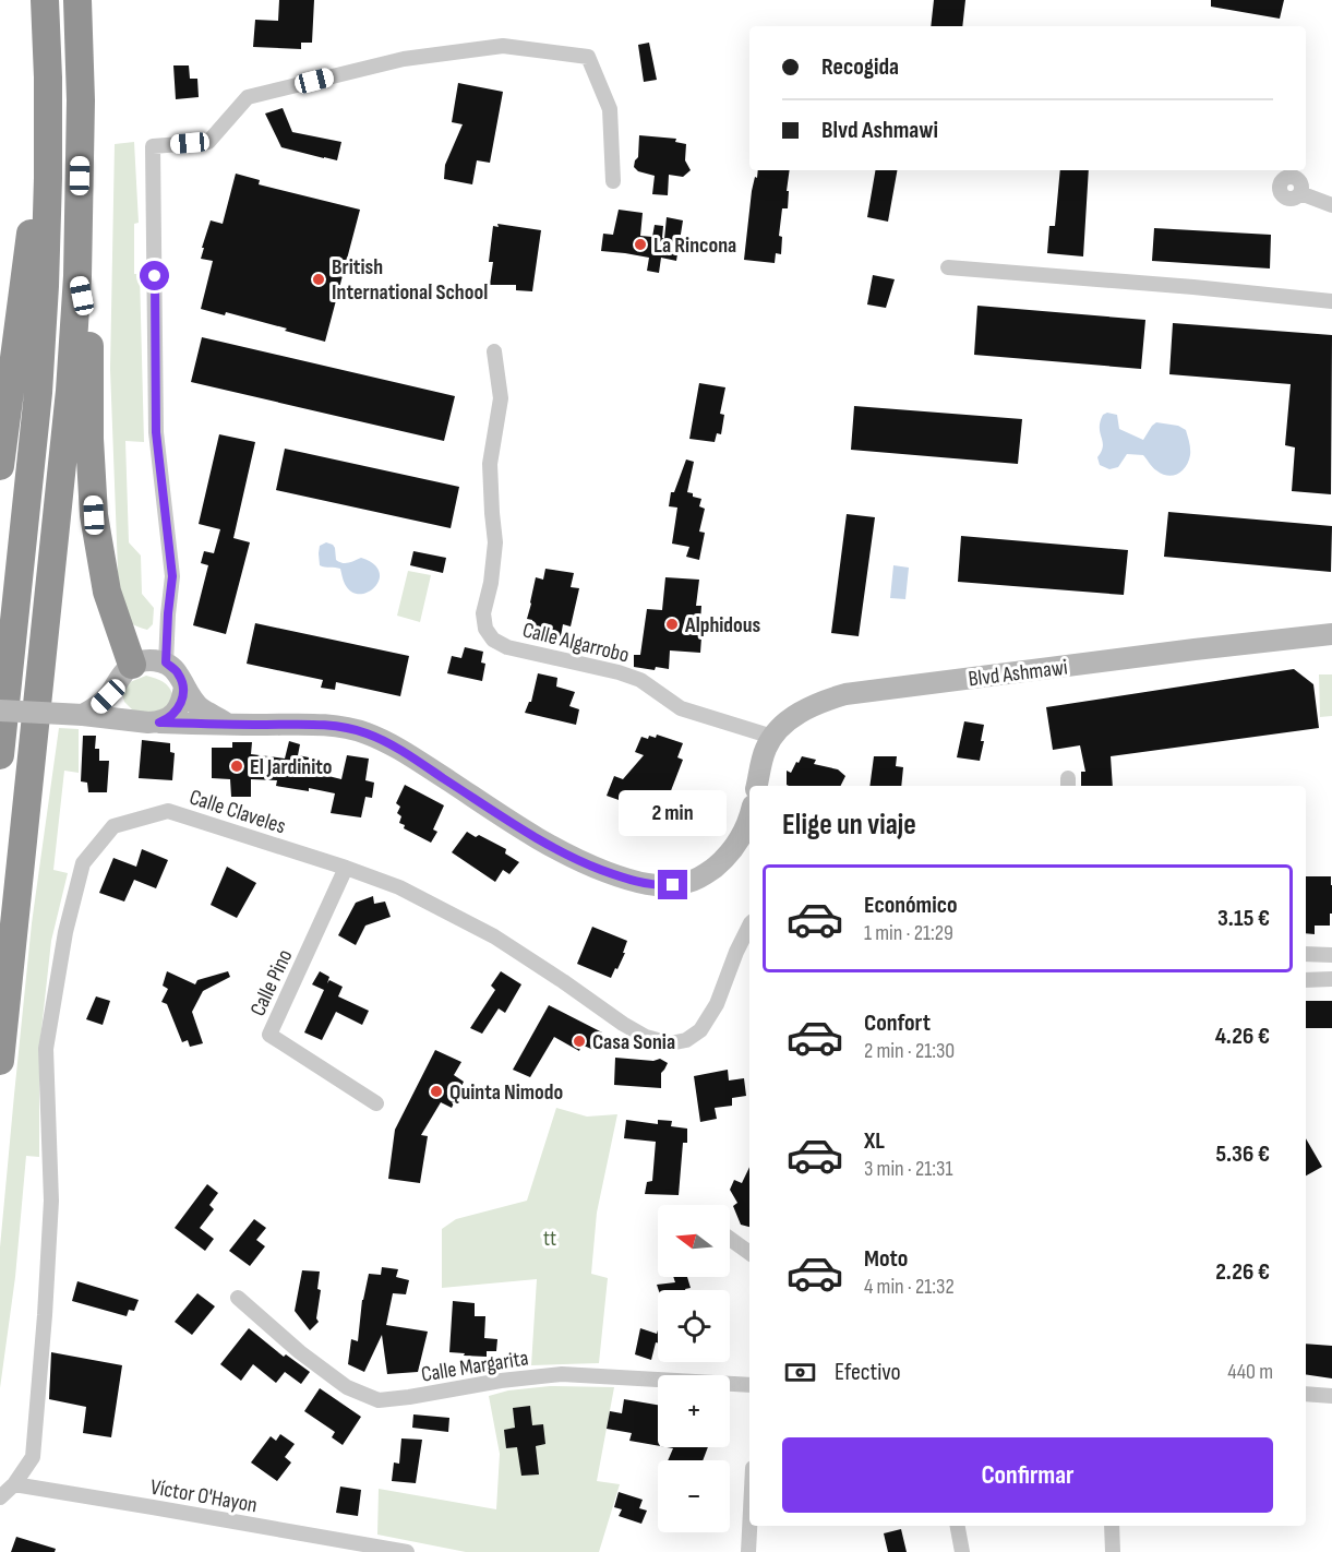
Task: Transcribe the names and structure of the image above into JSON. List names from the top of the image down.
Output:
{
  "streets": {
    "street": [
      "Calle Algarrobo",
      "Blvd Ashmawi",
      "Calle Claveles",
      "Calle Pino",
      "Calle Margarita",
      "Víctor O'Hayon"
    ]
  },
  "crossings": [
    ["Calle Algarrobo", "Blvd Ashmawi"],
    ["Calle Claveles", "Calle Pino"],
    ["Calle Claveles", "Víctor O'Hayon"]
  ],
  "parks": ["tt"],
  "places": [
    "La Rincona",
    "British International School",
    "Alphidous",
    "El Jardinito",
    "Casa Sonia",
    "Quinta Nimodo"
  ],
  "north": "left",
  "page": {
    "banner": ["Recogida", "Blvd Ashmawi"],
    "heading": "Elige un viaje",
    "bubble": "2 min",
    "list": [
      {
        "name": "Económico",
        "note": "1 min · 21:29",
        "value": "3.15 €"
      },
      {
        "name": "Confort",
        "note": "2 min · 21:30",
        "value": "4.26 €"
      },
      {
        "name": "XL",
        "note": "3 min · 21:31",
        "value": "5.36 €"
      },
      {
        "name": "Moto",
        "note": "4 min · 21:32",
        "value": "2.26 €"
      }
    ],
    "map_buttons": ["+", "−"],
    "pay": ["Efectivo", "440 m"],
    "buttons": "Confirmar"
  }
}
